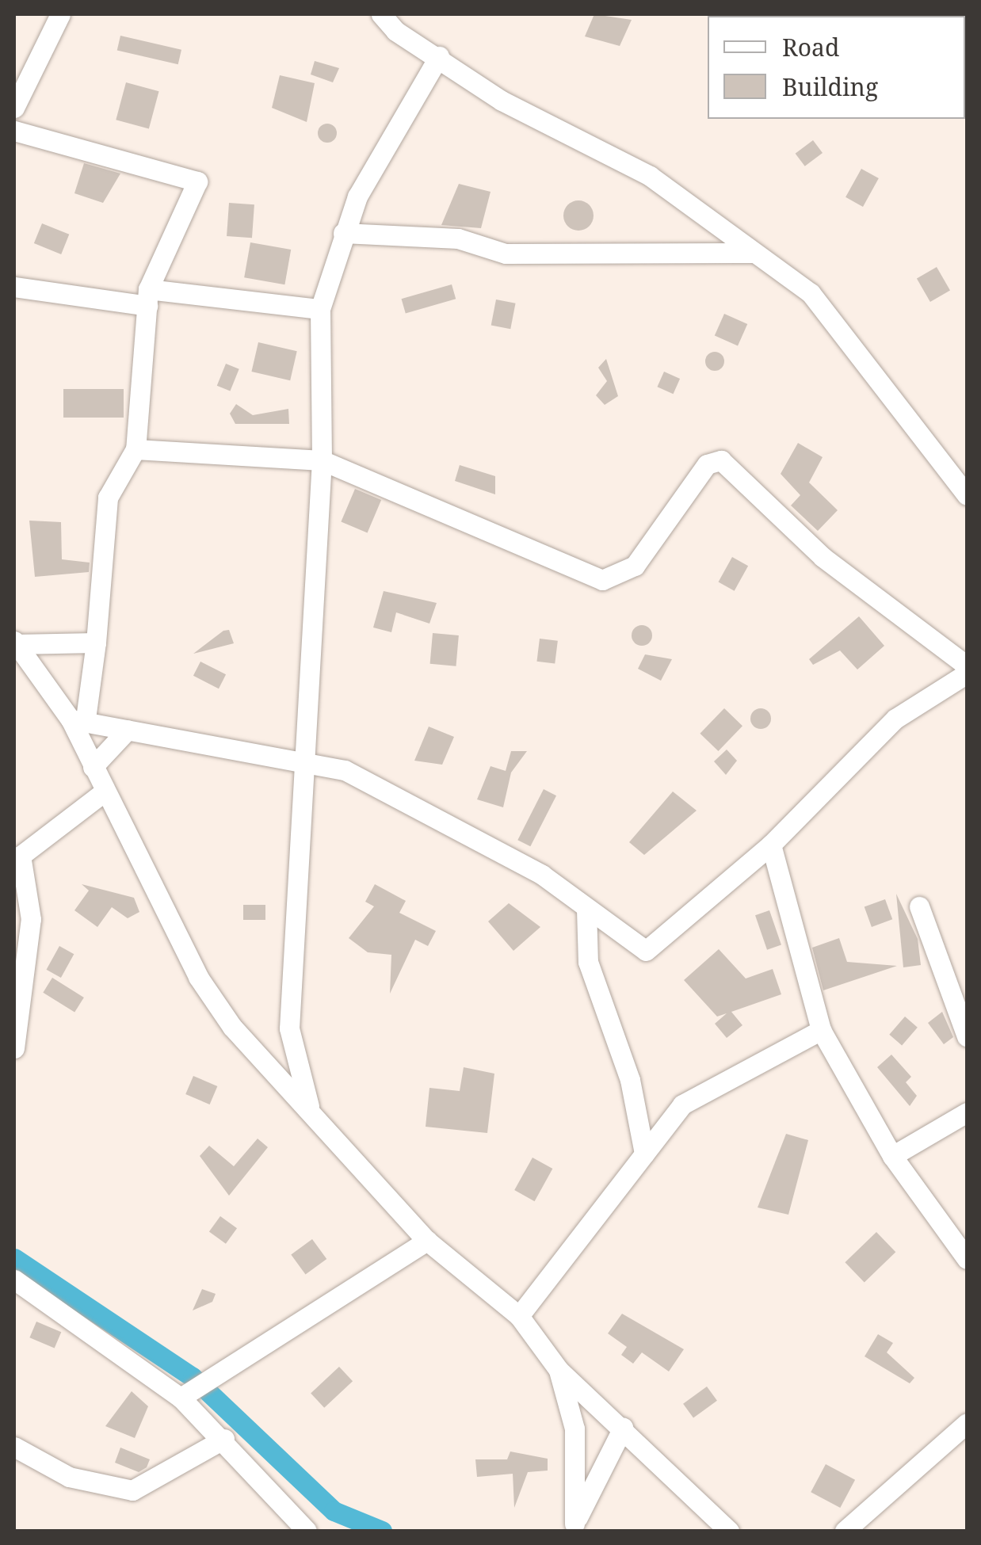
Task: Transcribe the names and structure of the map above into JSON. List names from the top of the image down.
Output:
{
  "legend": ["Road", "Building"]
}
